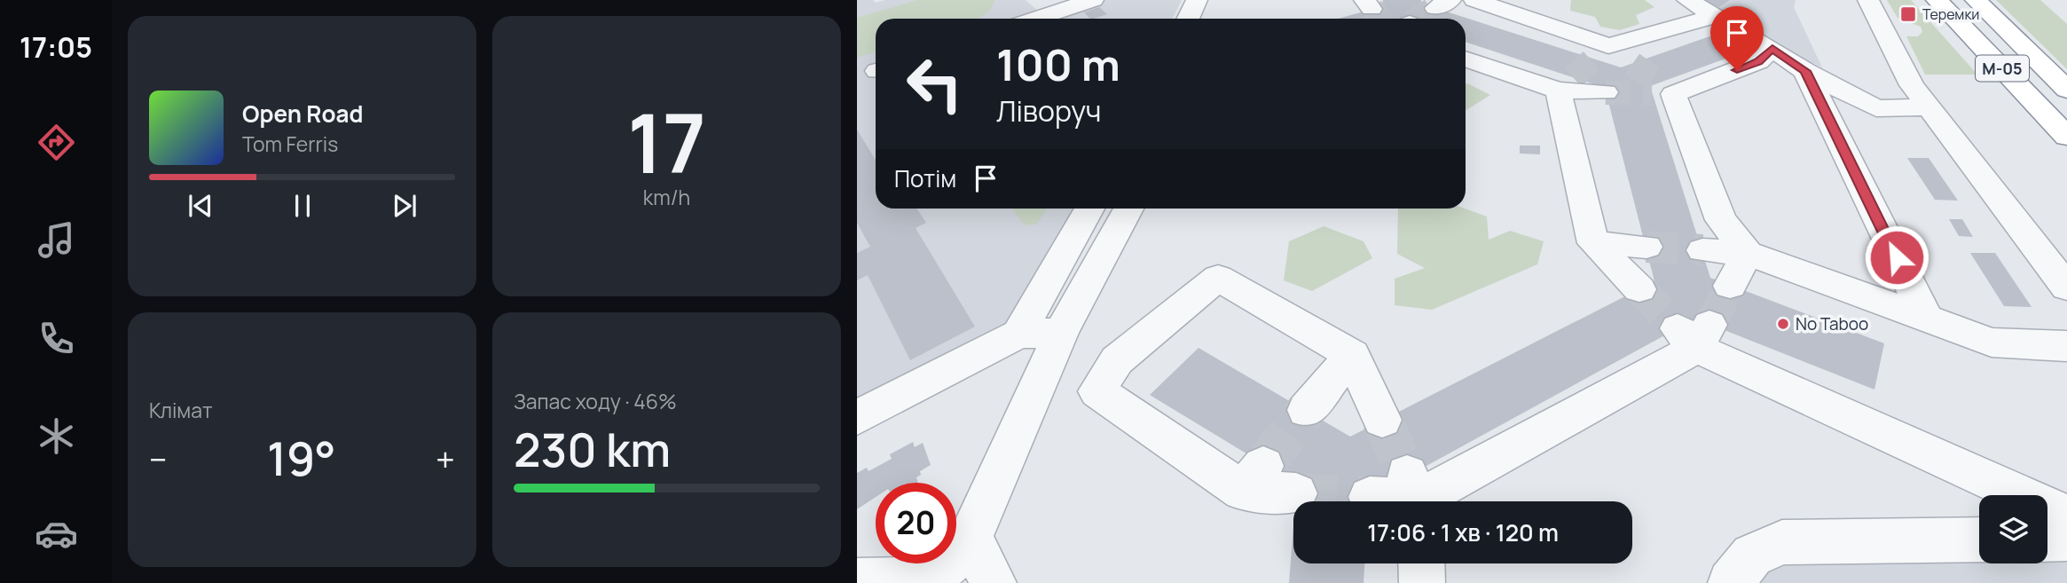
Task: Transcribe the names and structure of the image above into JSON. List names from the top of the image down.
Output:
{
  "streets": {
    "highway": ["М-05"]
  },
  "places": {
    "transit": ["Теремки"],
    "other": ["No Taboo"]
  },
  "page": {
    "tabs": "17:05",
    "tile": [
      ["17", "km/h"],
      "Клімат",
      ["Запас ходу · 46%", "230 km"]
    ],
    "turn": ["100 m", "Ліворуч"],
    "song": ["Open Road", "Tom Ferris"],
    "then": "Потім",
    "heat": ["−", "19°", "+"],
    "limit": "20",
    "trip": "17:06 · 1 хв · 120 m"
  }
}
